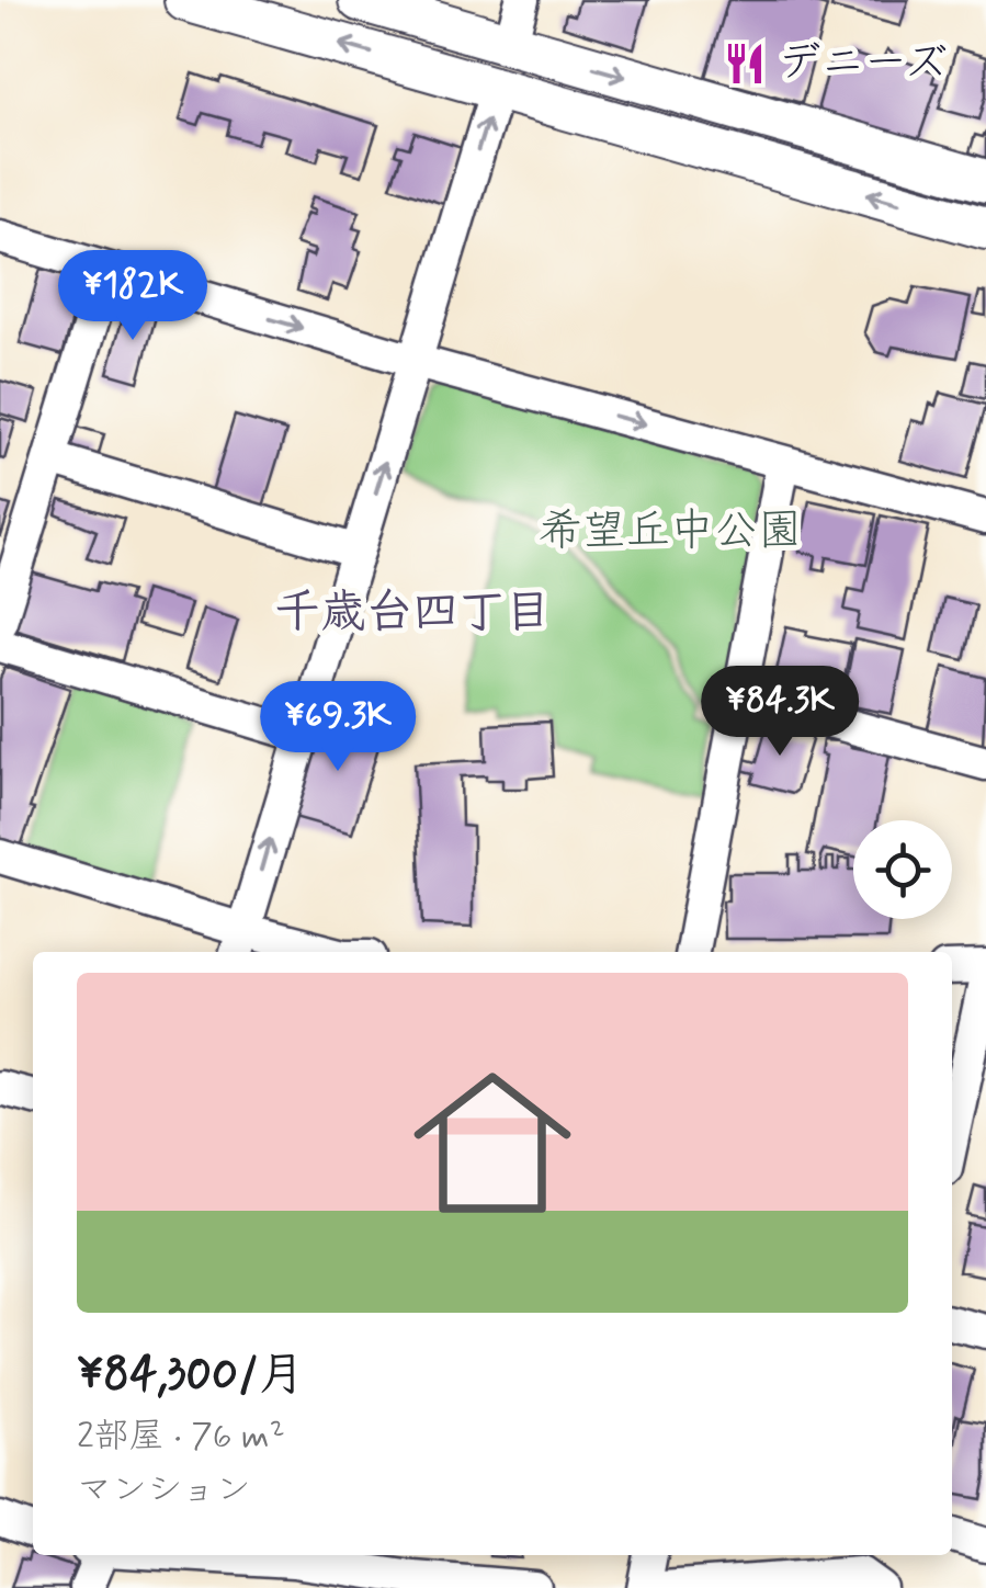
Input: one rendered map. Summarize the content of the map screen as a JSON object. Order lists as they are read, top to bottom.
{
  "districts": ["千歳台四丁目"],
  "parks": ["希望丘中公園"],
  "places": {
    "restaurant": ["デニーズ"]
  },
  "page": {
    "price": ["¥182K", "¥84.3K", "¥69.3K"],
    "list": [
      {
        "name": "¥84,300/月",
        "note": "2部屋 · 76 m² · マンション"
      }
    ]
  }
}
